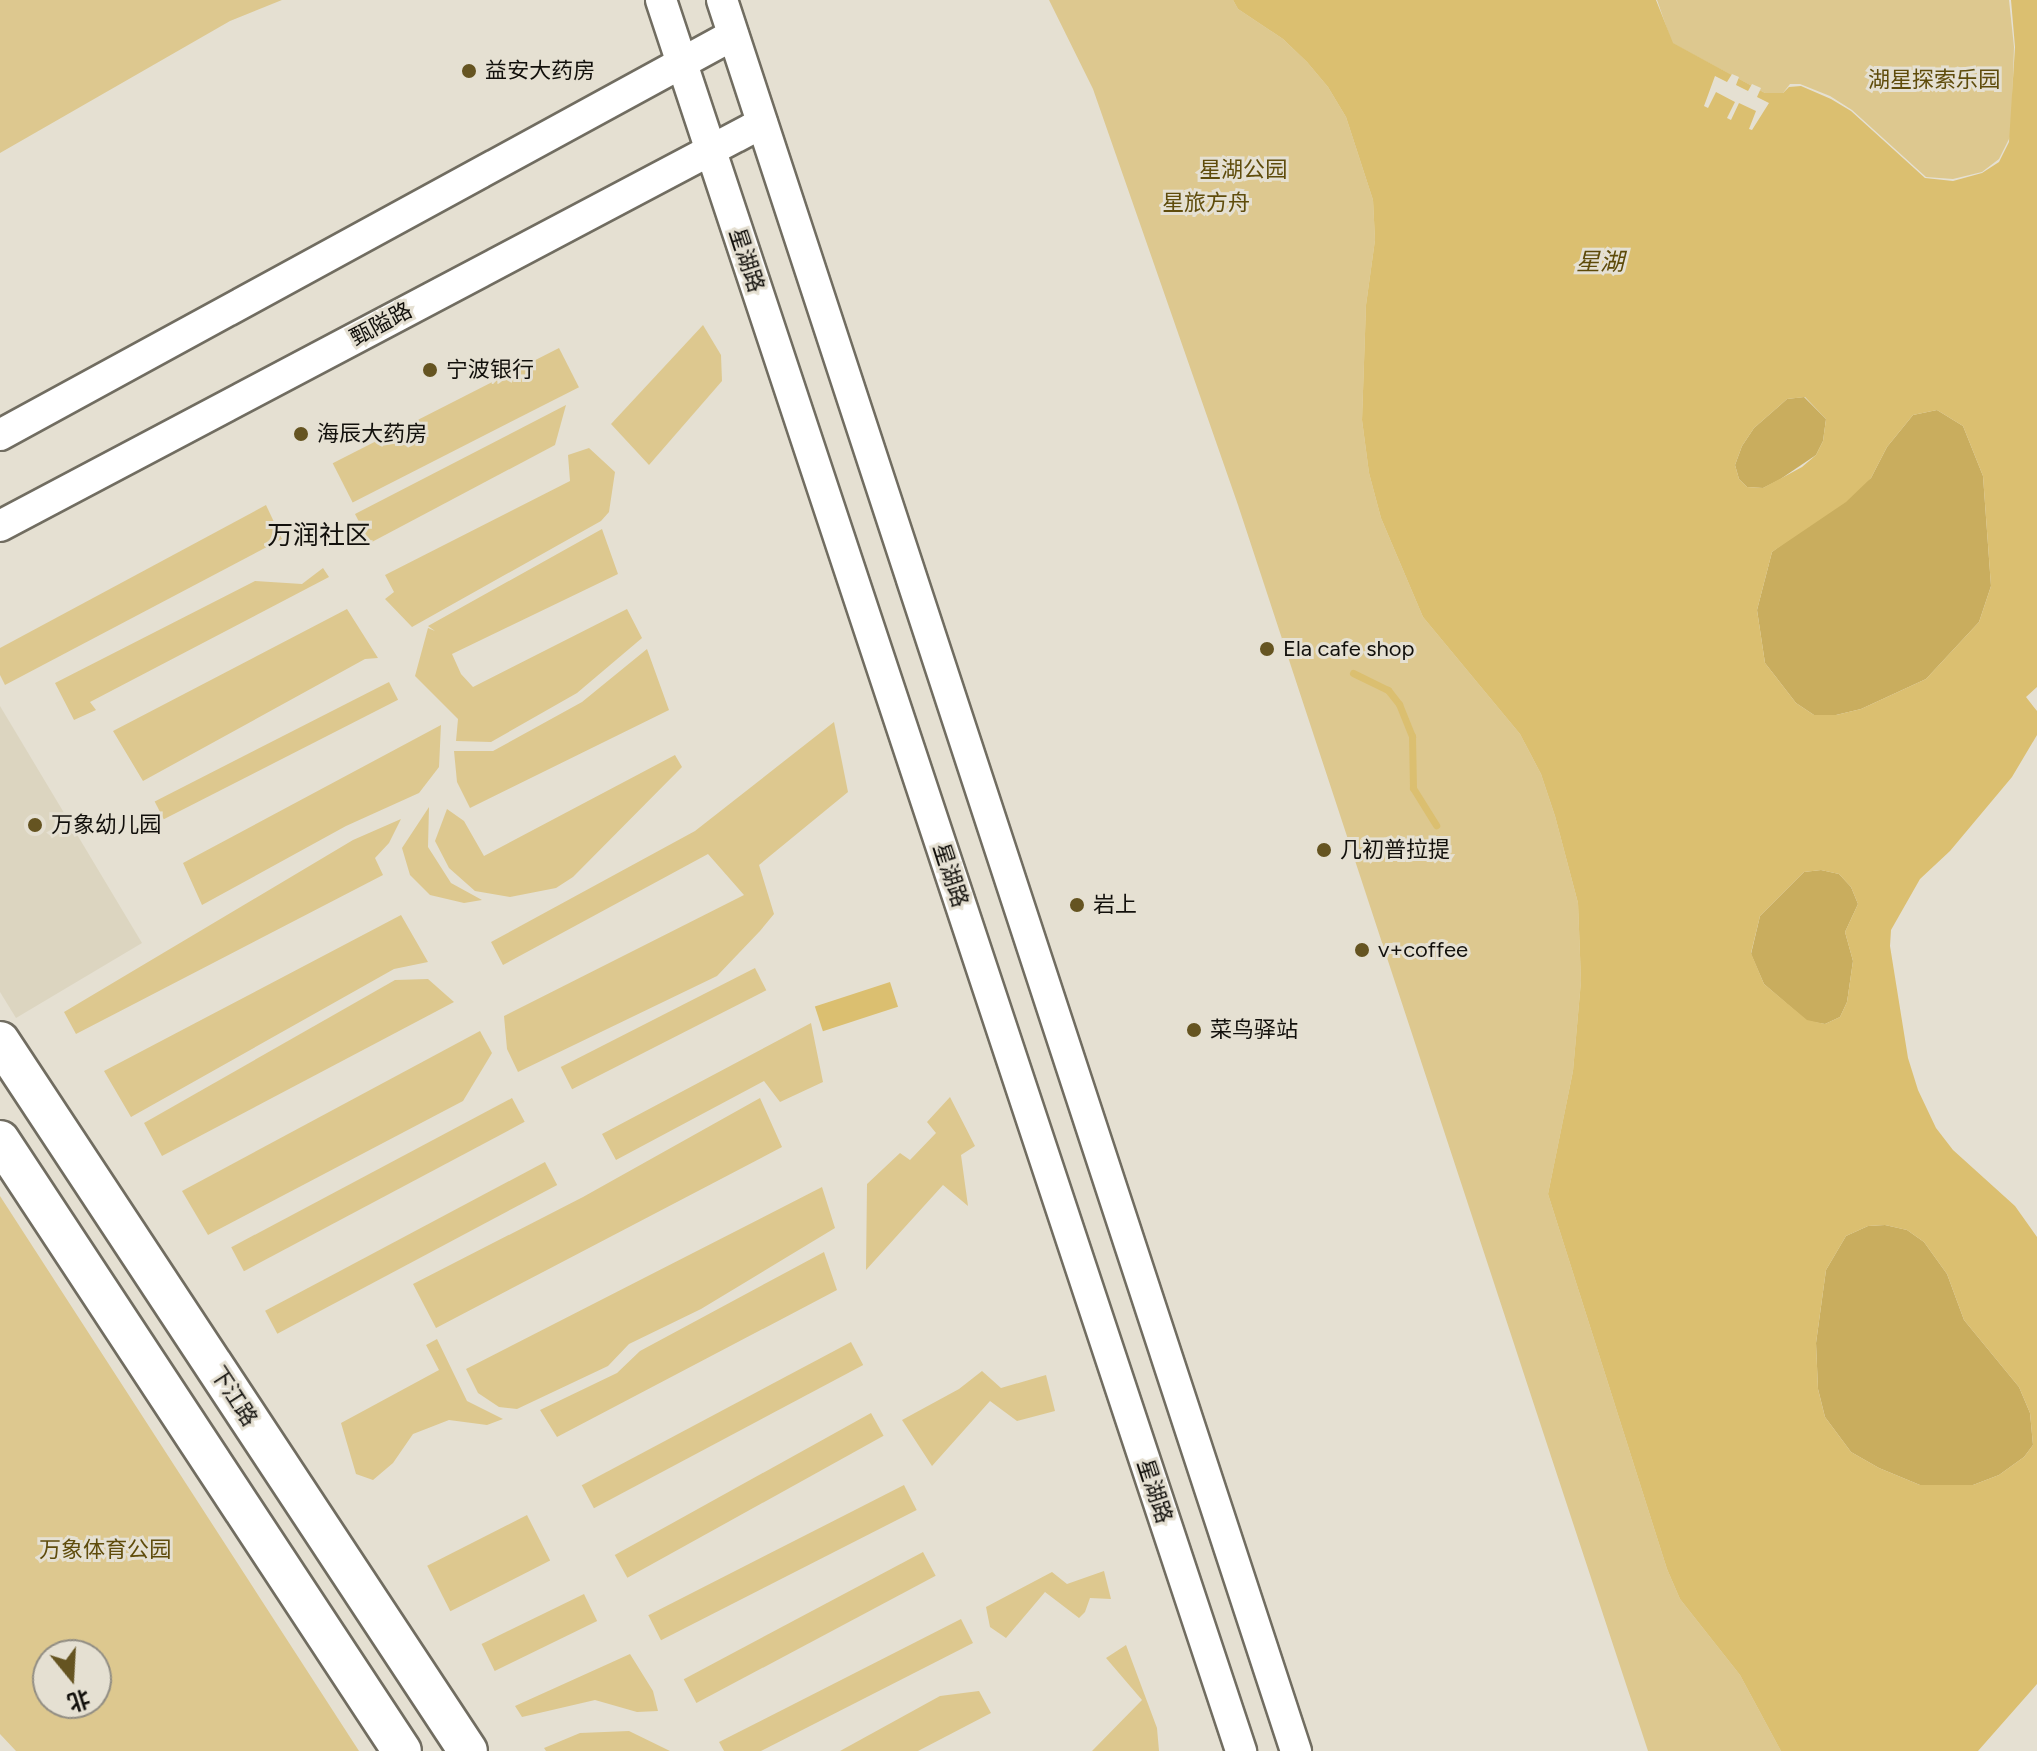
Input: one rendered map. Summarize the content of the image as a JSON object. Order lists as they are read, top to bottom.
{
  "streets": {
    "main road": ["下江路"],
    "street": ["星湖路", "甄隘路"]
  },
  "crossings": [
    ["星湖路", "甄隘路"]
  ],
  "districts": ["万润社区"],
  "water": ["星湖"],
  "parks": [
    "湖星探索乐园",
    "星湖公园",
    "星旅方舟",
    "万象体育公园"
  ],
  "places": [
    "益安大药房",
    "宁波银行",
    "海辰大药房",
    "Ela cafe shop",
    "万象幼儿园",
    "几初普拉提",
    "岩上",
    "v+coffee",
    "菜鸟驿站"
  ],
  "north": "bottom"
}
